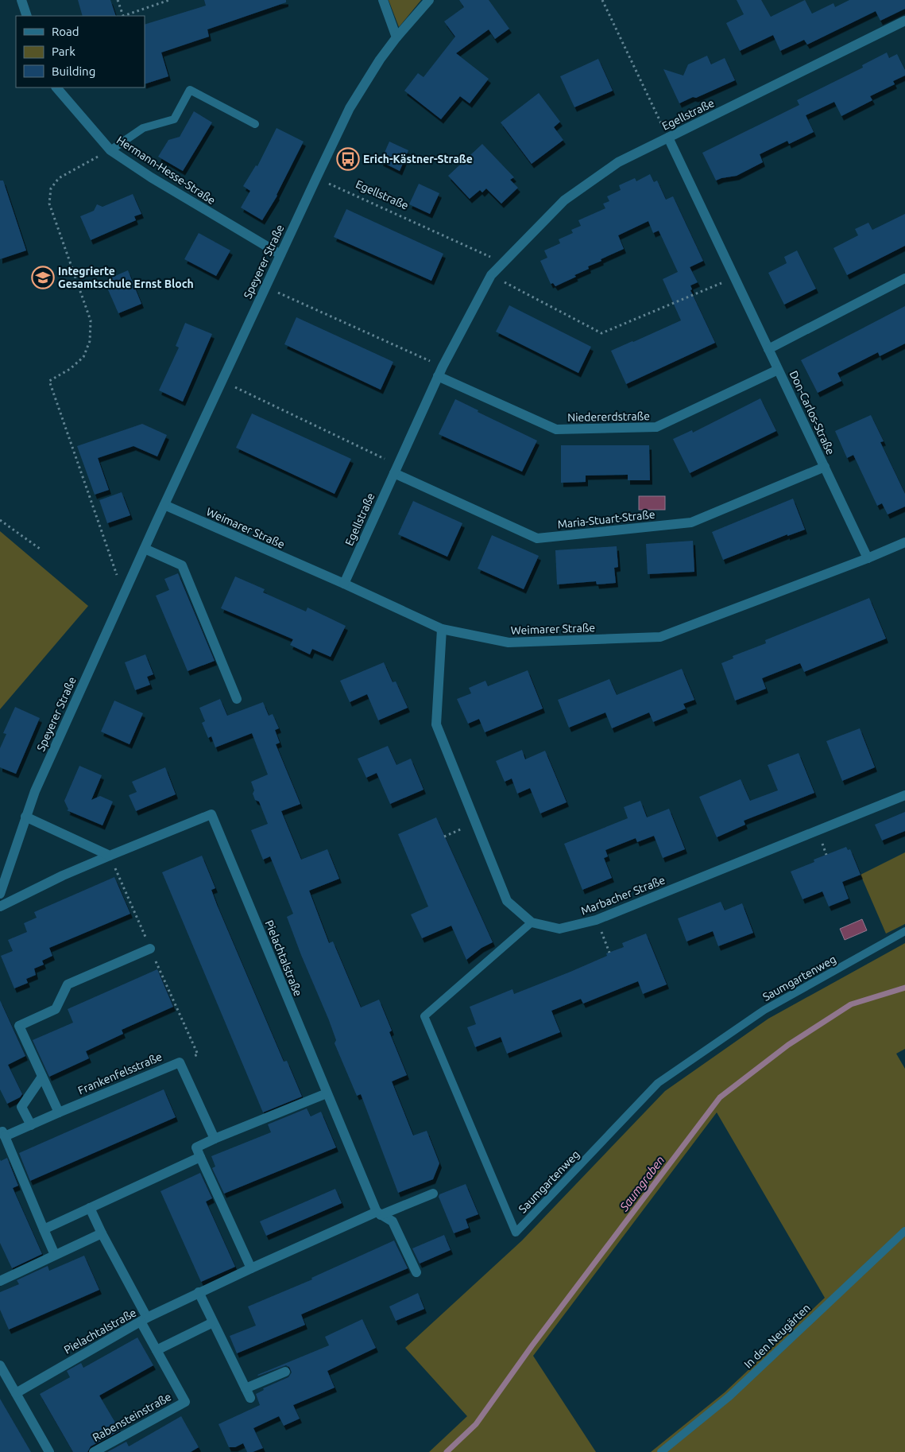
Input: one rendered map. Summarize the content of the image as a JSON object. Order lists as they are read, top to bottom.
{
  "streets": {
    "street": [
      "Egellstraße",
      "Hermann-Hesse-Straße",
      "Speyerer Straße",
      "Don-Carlos-Straße",
      "Niedererdstraße",
      "Maria-Stuart-Straße",
      "Weimarer Straße",
      "Marbacher Straße",
      "Pielachtalstraße",
      "Frankenfelsstraße",
      "Rabensteinstraße"
    ],
    "lane": ["Saumgartenweg", "In den Neugärten"]
  },
  "crossings": [
    ["Egellstraße", "Speyerer Straße"],
    ["Egellstraße", "Don-Carlos-Straße"],
    ["Egellstraße", "Niedererdstraße"],
    ["Egellstraße", "Maria-Stuart-Straße"],
    ["Egellstraße", "Weimarer Straße"],
    ["Hermann-Hesse-Straße", "Speyerer Straße"],
    ["Speyerer Straße", "Weimarer Straße"],
    ["Don-Carlos-Straße", "Niedererdstraße"],
    ["Don-Carlos-Straße", "Maria-Stuart-Straße"],
    ["Don-Carlos-Straße", "Weimarer Straße"],
    ["Weimarer Straße", "Marbacher Straße"],
    ["Marbacher Straße", "Saumgartenweg"],
    ["Pielachtalstraße", "Rabensteinstraße"]
  ],
  "water": ["Saumgraben"],
  "places": {
    "bus stop": ["Erich-Kästner-Straße"],
    "school or university": ["Integrierte Gesamtschule Ernst Bloch"]
  },
  "legend": ["Road", "Park", "Building"]
}
